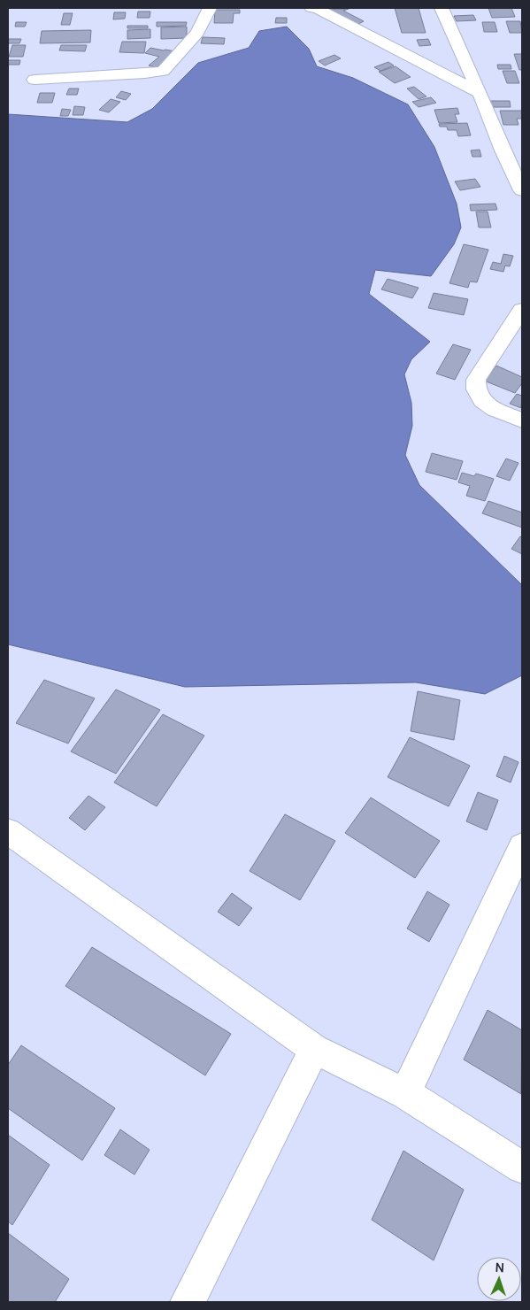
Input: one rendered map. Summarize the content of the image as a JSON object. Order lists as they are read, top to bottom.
{
  "north": "top"
}
